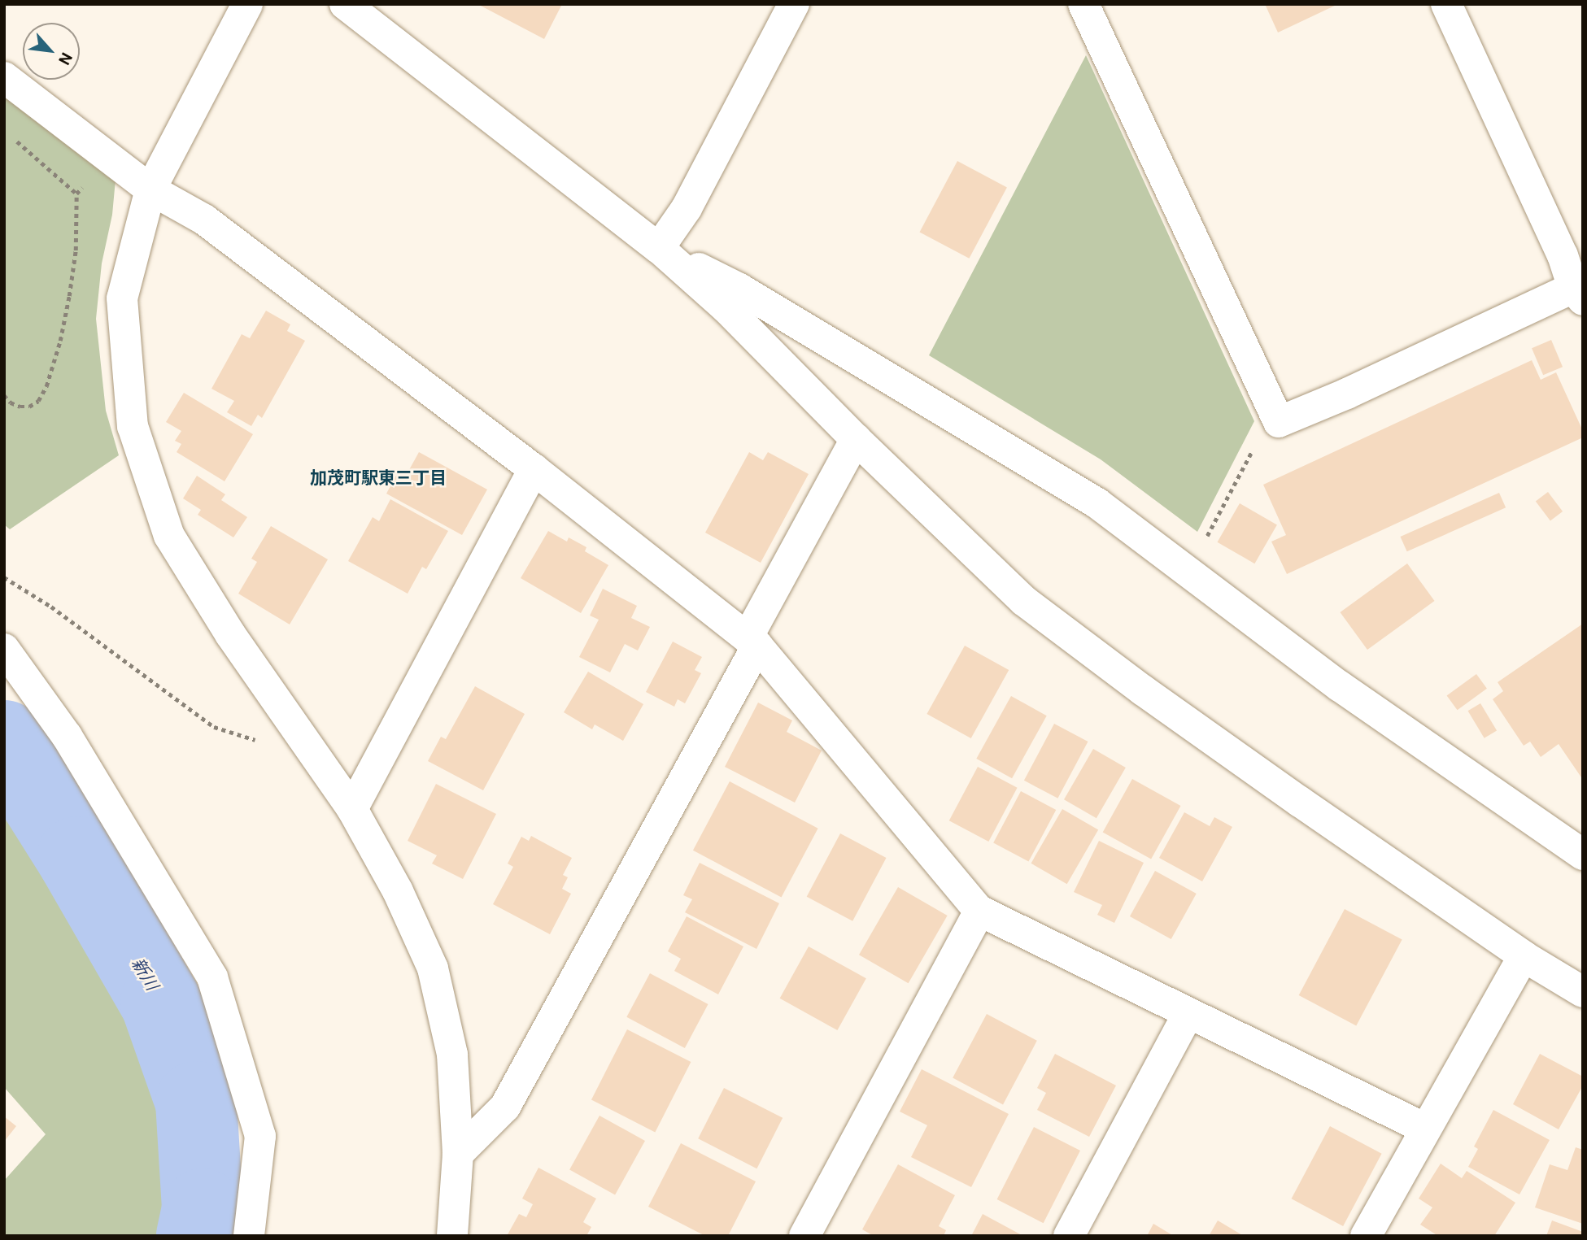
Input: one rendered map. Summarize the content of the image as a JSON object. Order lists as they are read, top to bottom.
{
  "districts": ["加茂町駅東三丁目"],
  "water": ["新川"],
  "north": "bottom right"
}
